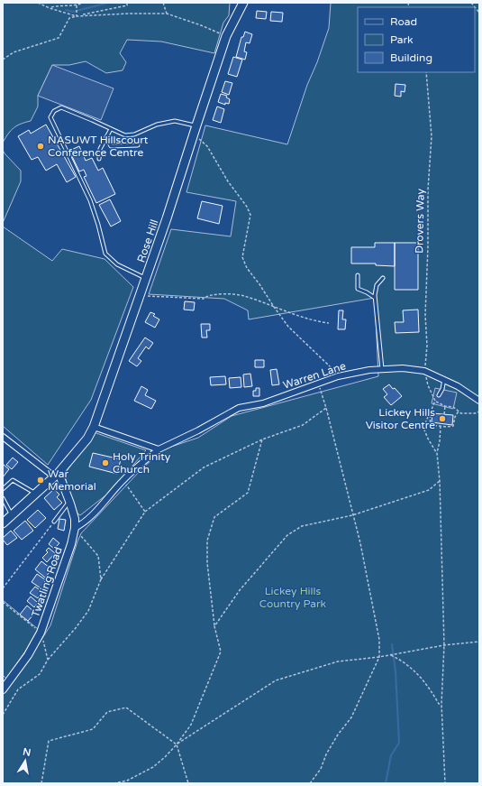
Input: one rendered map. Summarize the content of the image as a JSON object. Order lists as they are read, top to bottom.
{
  "streets": {
    "main road": ["Rose Hill"],
    "street": ["Warren Lane", "Twatling Road"],
    "path": ["Drovers Way"]
  },
  "crossings": [
    ["Drovers Way", "Warren Lane"],
    ["Rose Hill", "Twatling Road"],
    ["Warren Lane", "Twatling Road"]
  ],
  "parks": ["Lickey Hills Country Park"],
  "places": [
    "NASUWT Hillscourt Conference Centre",
    "Lickey Hills Visitor Centre",
    "Holy Trinity Church",
    "War Memorial"
  ],
  "legend": ["Road", "Park", "Building"],
  "north": "top"
}
